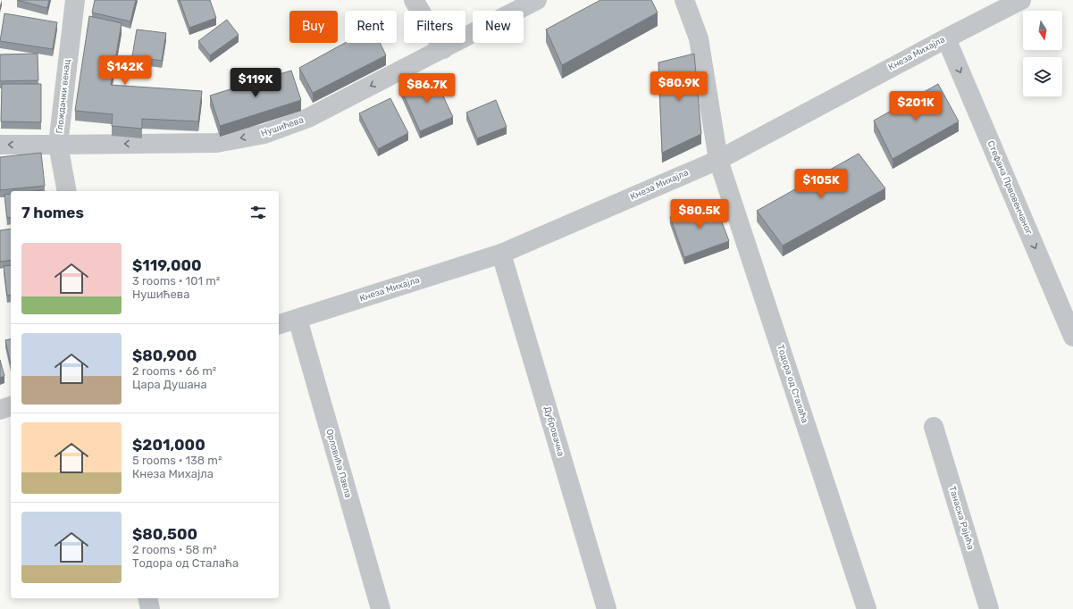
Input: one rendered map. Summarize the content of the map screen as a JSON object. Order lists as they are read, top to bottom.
{
  "streets": {
    "street": [
      "Кнеза Михајла",
      "Глождачки венац",
      "Нушићева",
      "Стефана Првовенчаног",
      "Тодора од Сталаћа",
      "Дубровачка",
      "Орловића Павла",
      "Танаска Рајића"
    ]
  },
  "crossings": [
    ["Кнеза Михајла", "Стефана Првовенчаног"],
    ["Кнеза Михајла", "Тодора од Сталаћа"],
    ["Кнеза Михајла", "Дубровачка"],
    ["Кнеза Михајла", "Орловића Павла"],
    ["Глождачки венац", "Нушићева"]
  ],
  "one_way": ["Нушићева", "Стефана Првовенчаног"],
  "north": "bottom",
  "page": {
    "chip": [
      "Buy",
      "Rent",
      "Filters",
      "New"
    ],
    "price": [
      "$142K",
      "$119K",
      "$80.9K",
      "$86.7K",
      "$201K",
      "$105K",
      "$80.5K"
    ],
    "heading": "7 homes",
    "list": [
      {
        "name": "$119,000",
        "note": "3 rooms · 101 m² · Нушићева"
      },
      {
        "name": "$80,900",
        "note": "2 rooms · 66 m² · Цара Душана"
      },
      {
        "name": "$201,000",
        "note": "5 rooms · 138 m² · Кнеза Михајла"
      },
      {
        "name": "$80,500",
        "note": "2 rooms · 58 m² · Тодора од Сталаћа"
      }
    ]
  }
}
